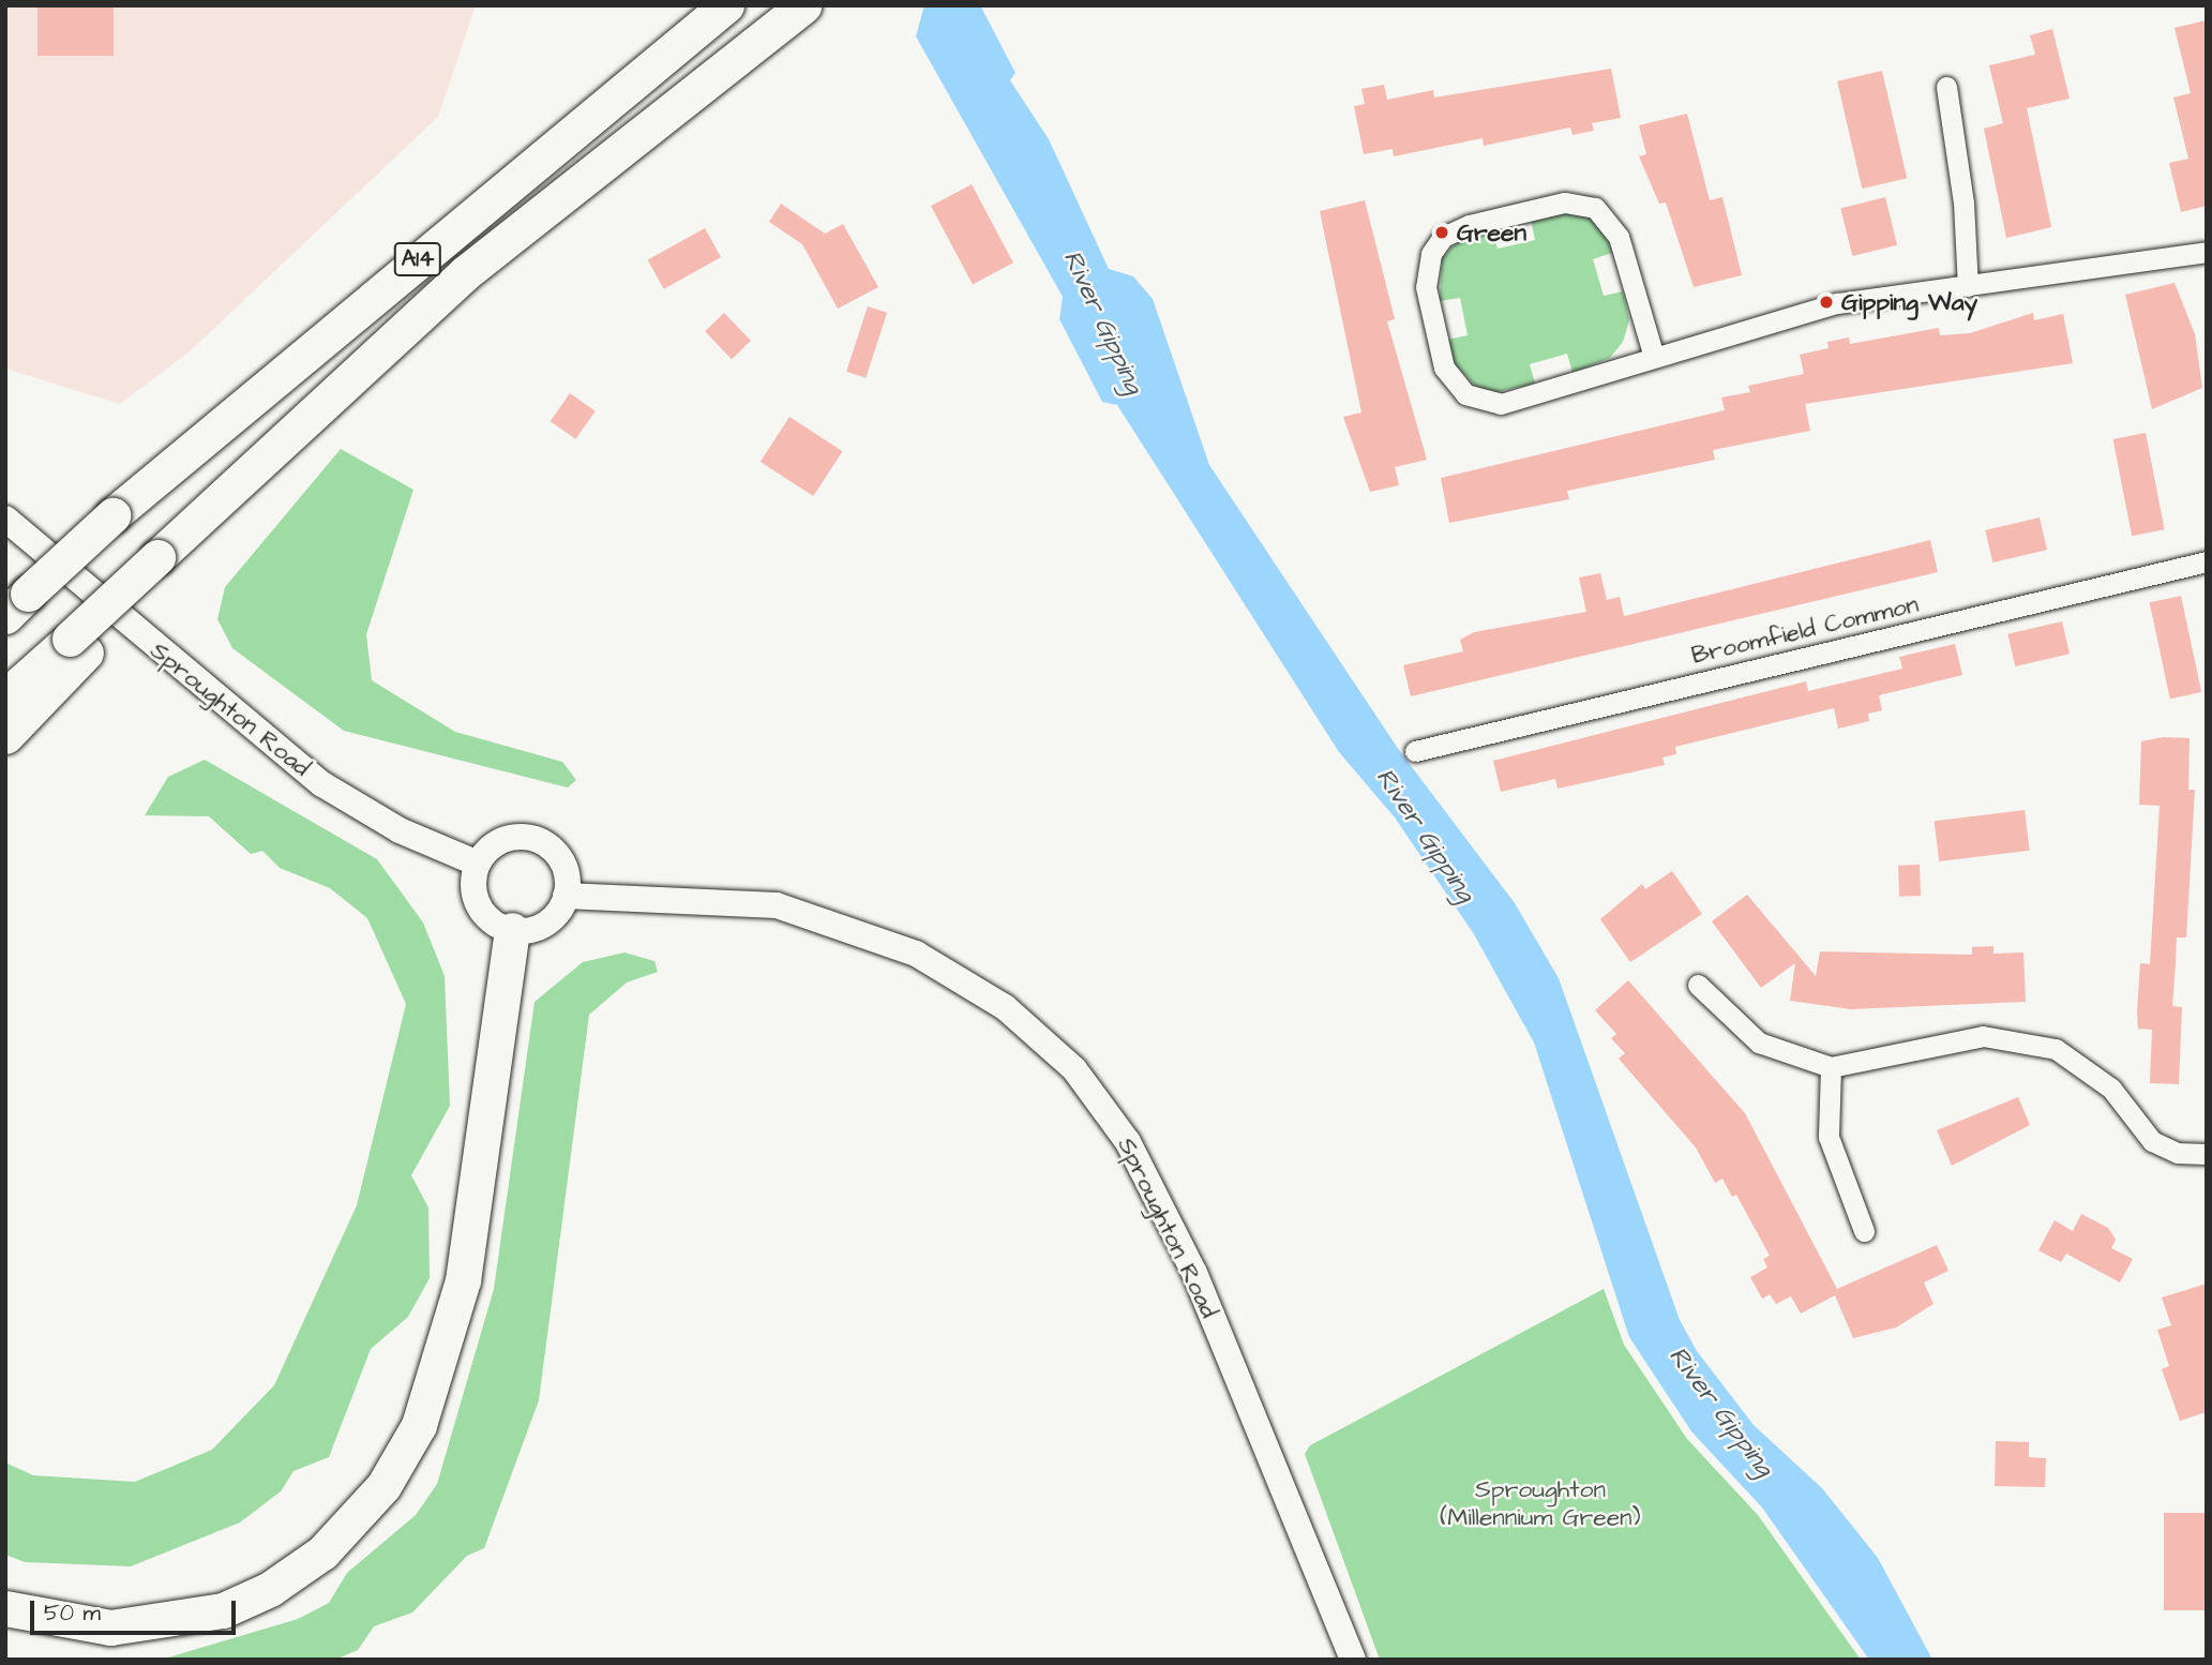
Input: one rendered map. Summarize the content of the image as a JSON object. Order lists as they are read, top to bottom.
{
  "streets": {
    "highway": ["A14"],
    "street": ["Broomfield Common", "Sproughton Road"]
  },
  "water": ["River Gipping"],
  "parks": ["Sproughton (Millennium Green)"],
  "places": ["Green", "Gipping Way"],
  "scale_bar": "50 m"
}
